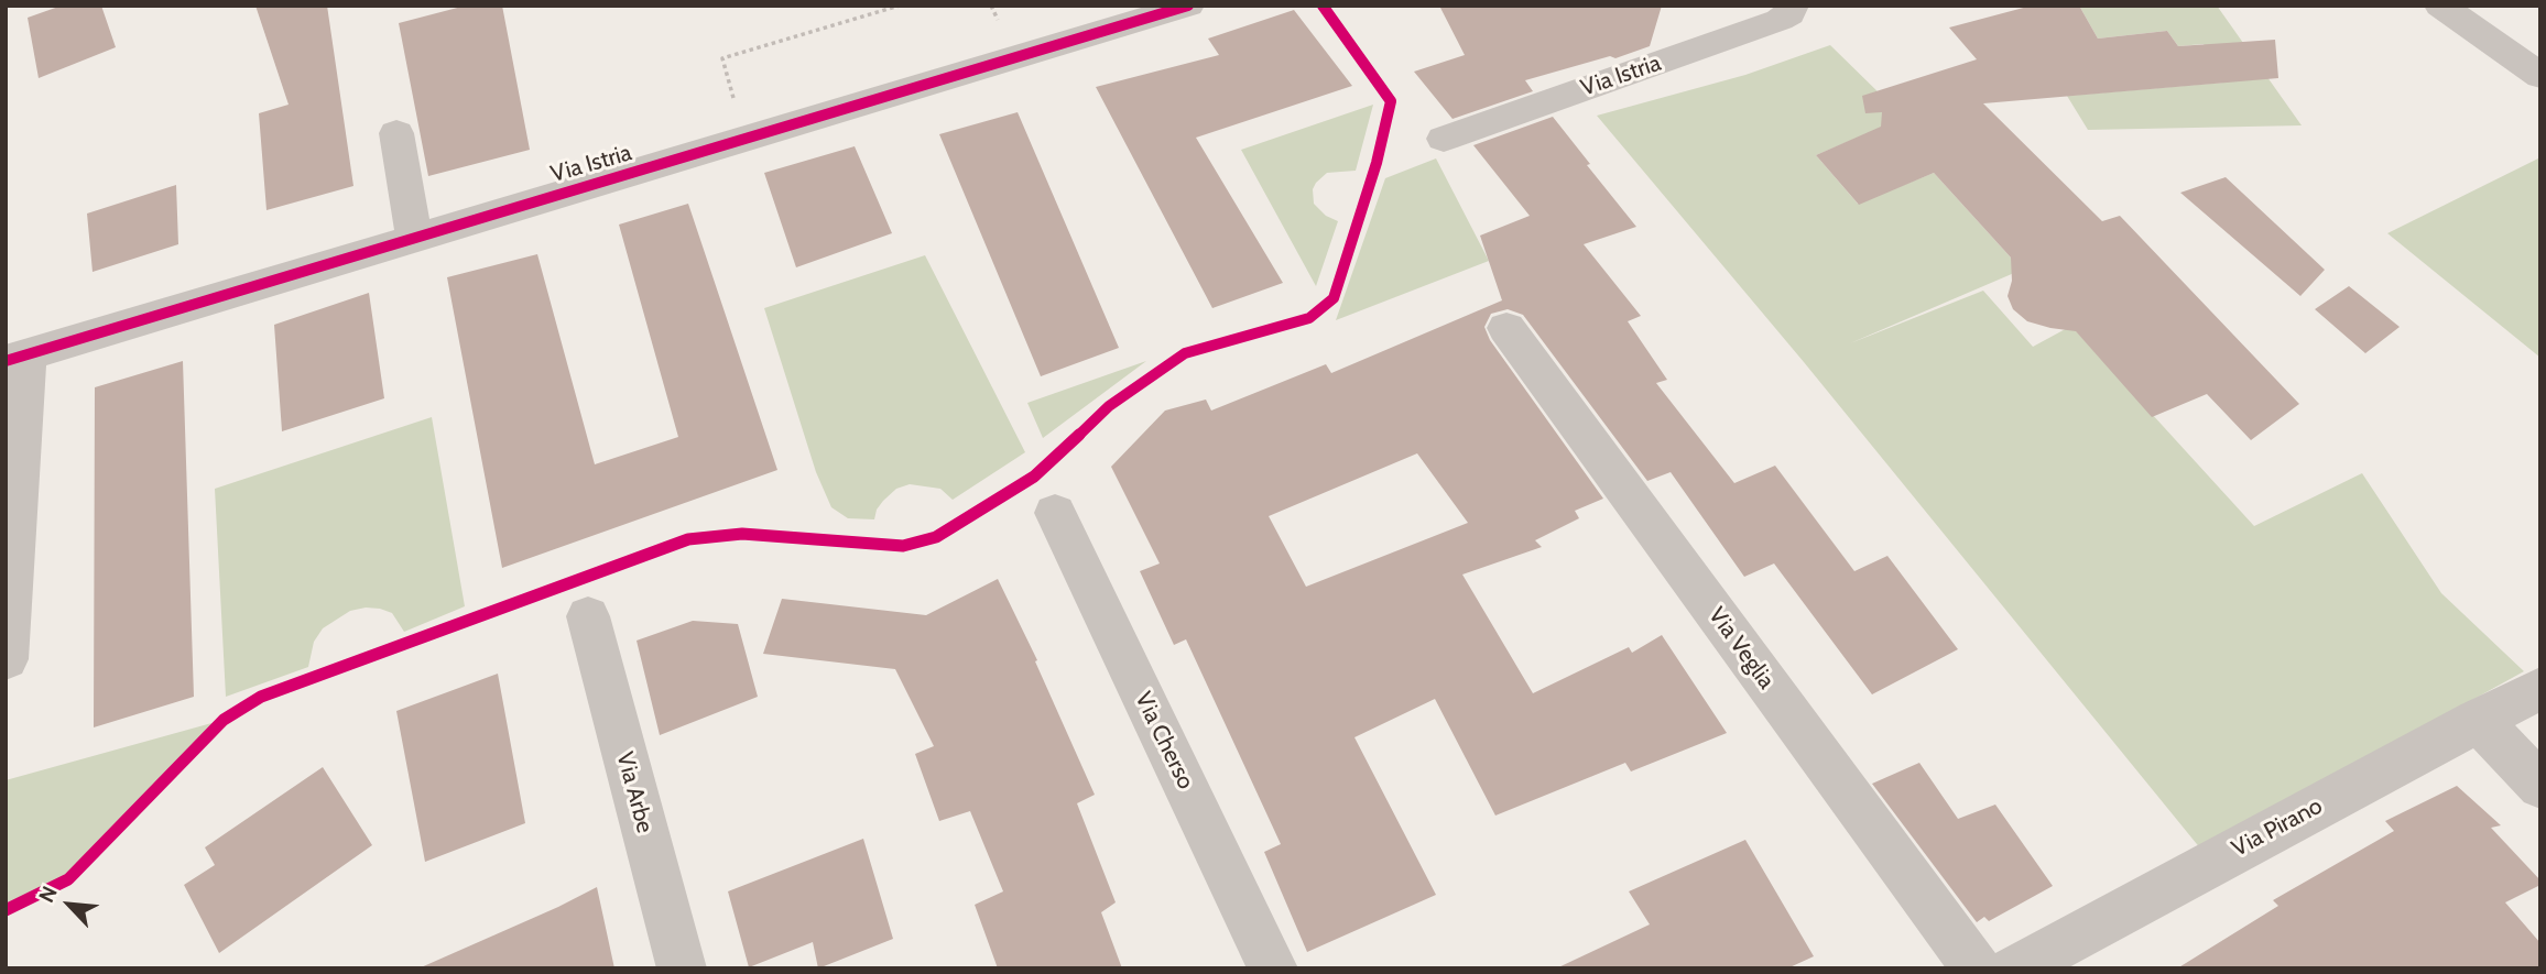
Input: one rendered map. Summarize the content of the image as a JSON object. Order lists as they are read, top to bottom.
{
  "streets": {
    "street": [
      "Via Istria",
      "Via Veglia",
      "Via Cherso",
      "Via Arbe",
      "Via Pirano"
    ]
  },
  "north": "top left"
}
